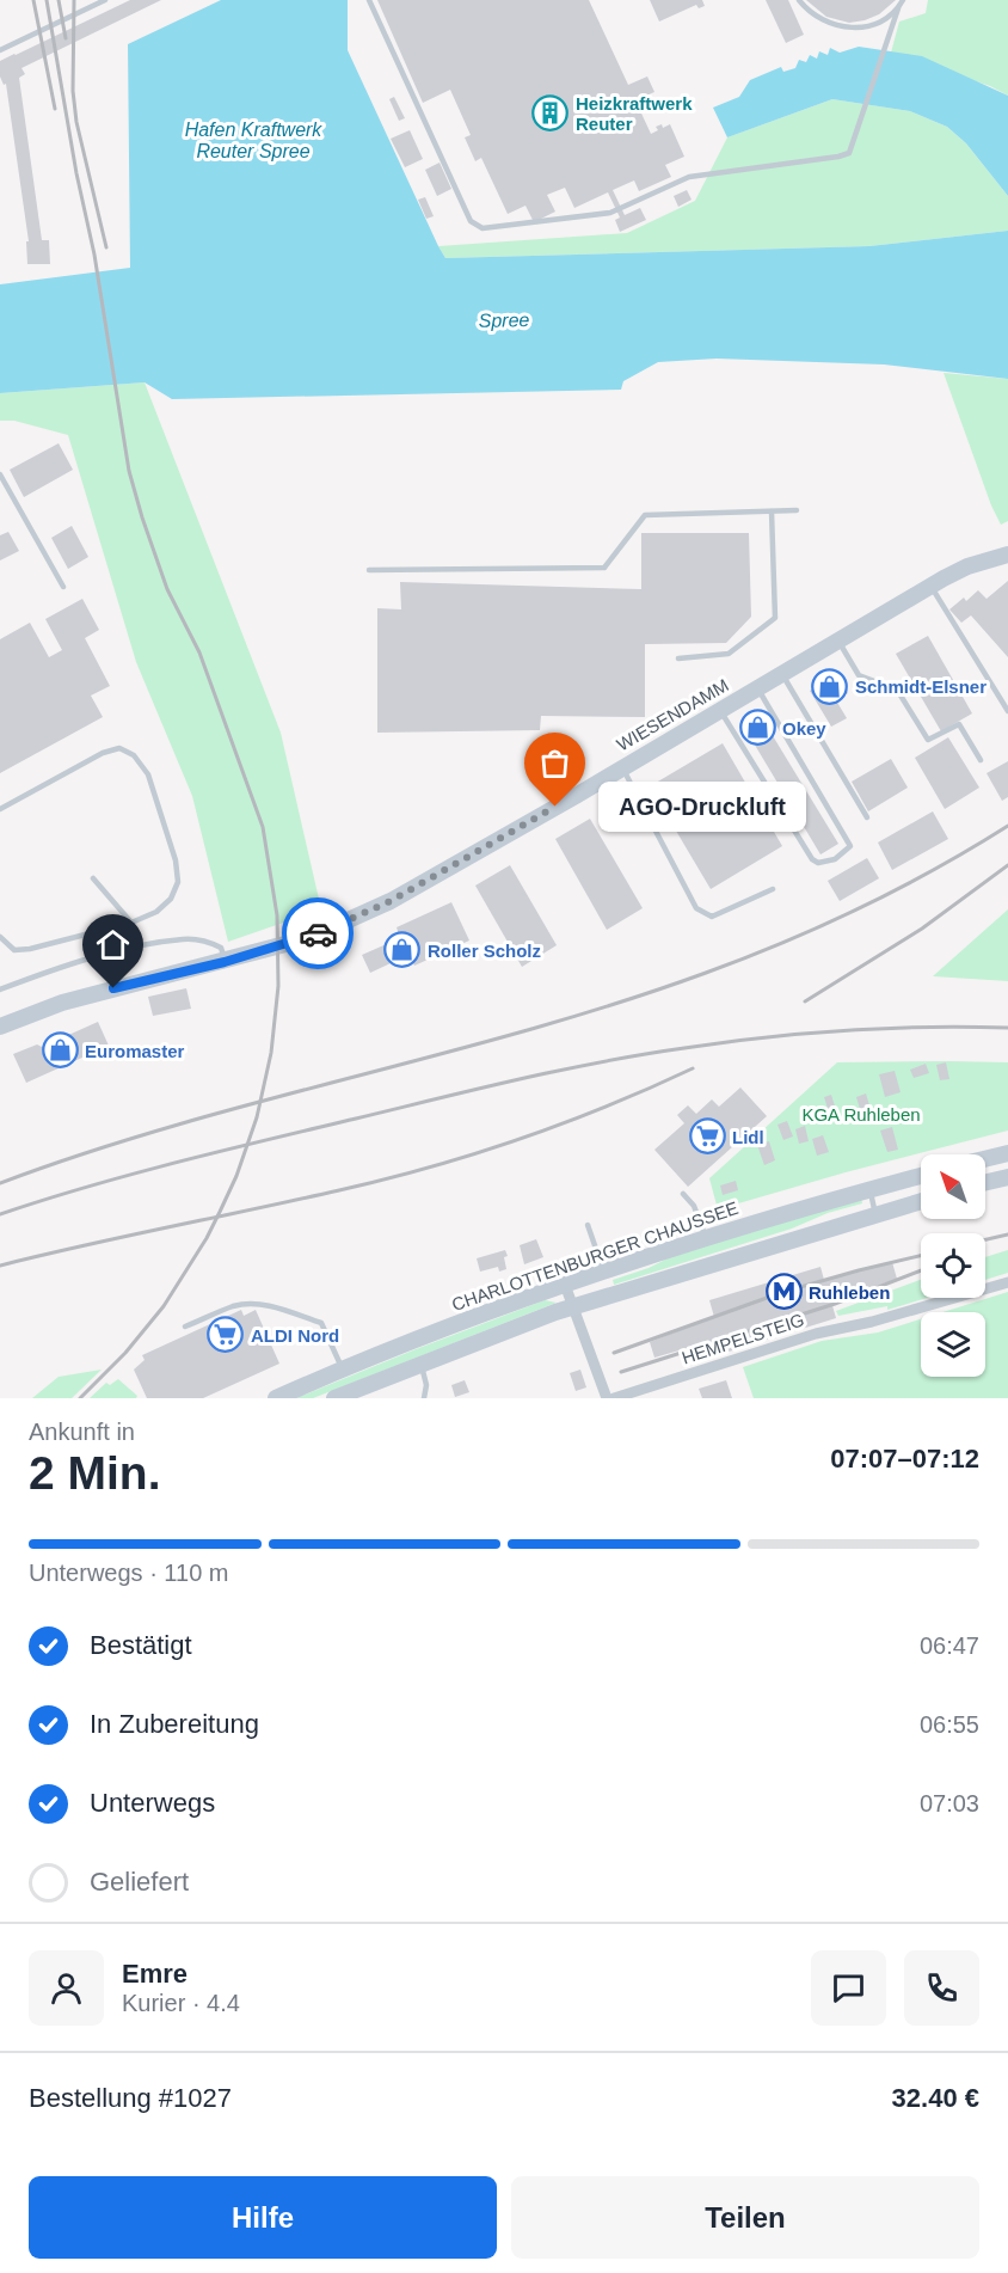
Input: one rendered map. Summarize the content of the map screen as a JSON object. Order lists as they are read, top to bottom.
{
  "streets": {
    "main road": ["WIESENDAMM", "CHARLOTTENBURGER CHAUSSEE"],
    "street": ["HEMPELSTEIG"]
  },
  "water": ["Hafen Kraftwerk Reuter Spree", "Spree"],
  "parks": ["KGA Ruhleben"],
  "places": {
    "building": ["Heizkraftwerk Reuter"],
    "shop": [
      "Schmidt-Elsner",
      "Okey",
      "Roller Scholz",
      "Euromaster"
    ],
    "other": ["AGO-Druckluft"],
    "supermarket": ["Lidl", "ALDI Nord"],
    "metro station": ["Ruhleben"]
  },
  "north": "top left",
  "page": {
    "bubble": "AGO-Druckluft",
    "heading": ["2 Min.", "Ankunft in", "07:07–07:12"],
    "panel": [
      "Emre",
      "Kurier · 4.4",
      "Bestellung #1027",
      "32.40 €"
    ],
    "bar": "Unterwegs · 110 m",
    "list": [
      ["Bestätigt", "06:47"],
      ["In Zubereitung", "06:55"],
      ["Unterwegs", "07:03"],
      "Geliefert"
    ],
    "buttons": ["Hilfe", "Teilen"]
  }
}
